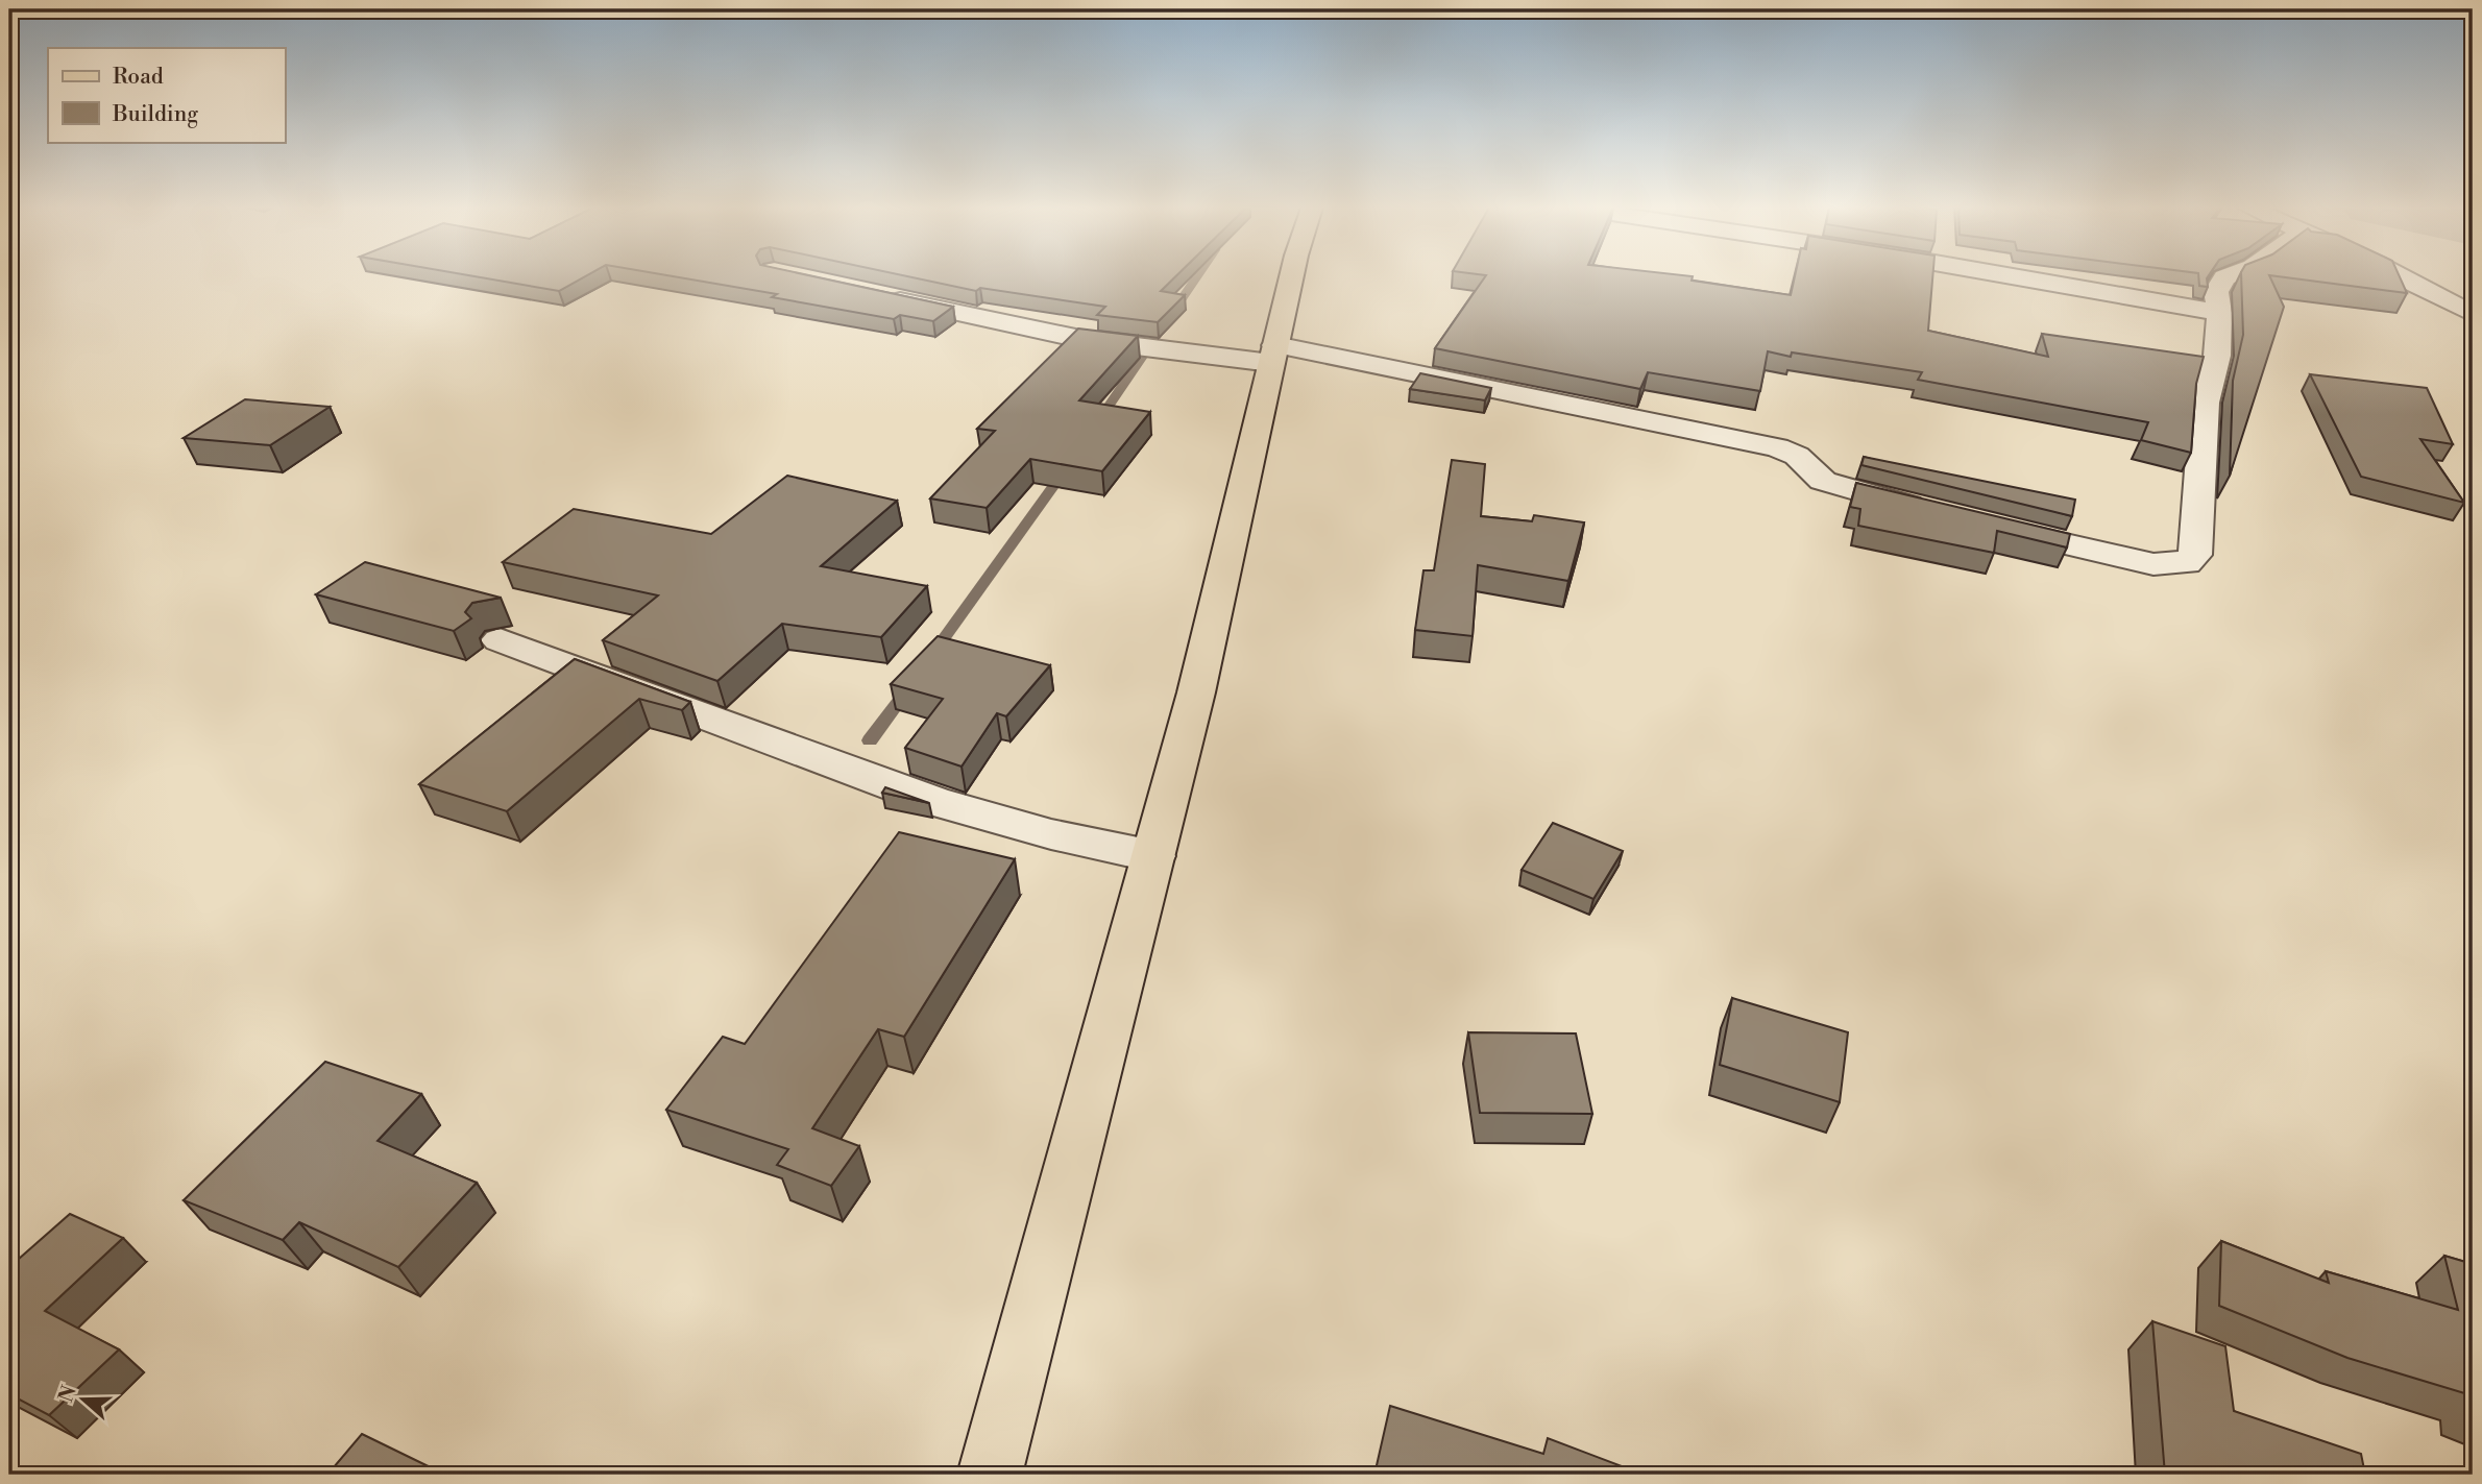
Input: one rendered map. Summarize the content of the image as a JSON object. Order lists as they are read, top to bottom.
{
  "legend": ["Road", "Building"],
  "north": "left"
}
